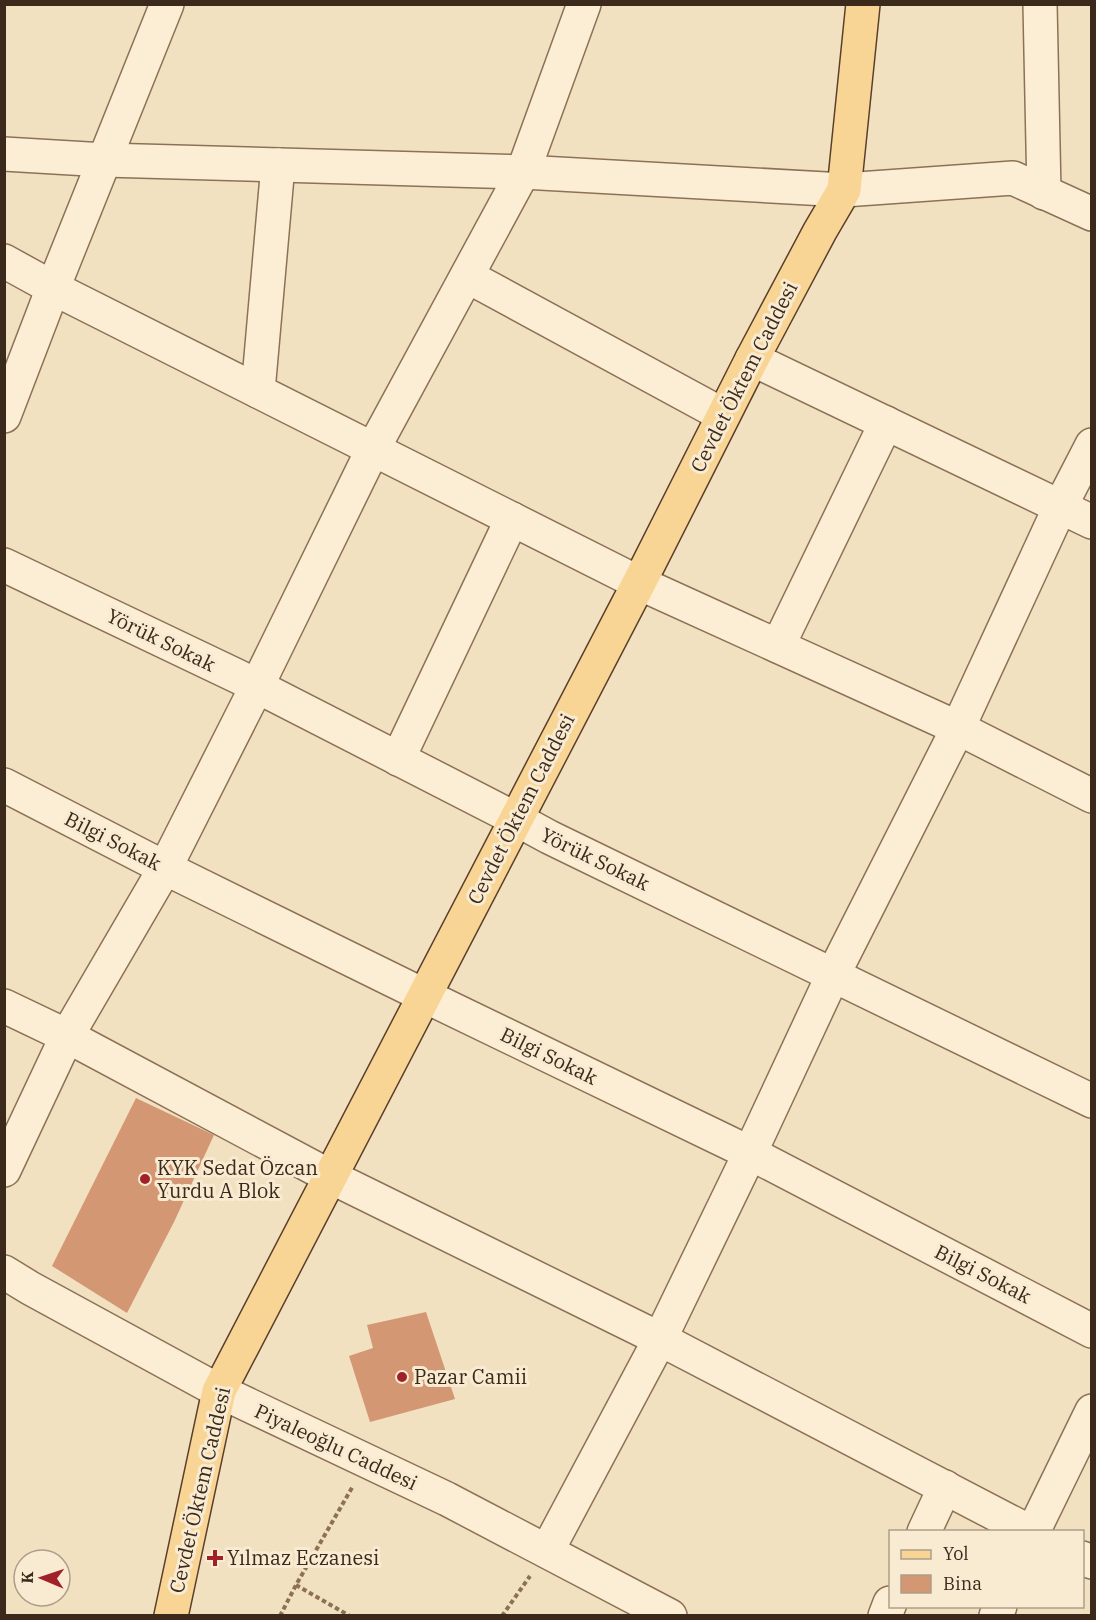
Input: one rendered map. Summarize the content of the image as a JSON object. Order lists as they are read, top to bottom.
{
  "streets": {
    "main road": ["Cevdet Öktem Caddesi"],
    "street": ["Yörük Sokak", "Bilgi Sokak", "Piyaleoğlu Caddesi"]
  },
  "crossings": [
    ["Cevdet Öktem Caddesi", "Yörük Sokak"],
    ["Cevdet Öktem Caddesi", "Bilgi Sokak"],
    ["Cevdet Öktem Caddesi", "Piyaleoğlu Caddesi"]
  ],
  "places": {
    "other": ["KYK Sedat Özcan Yurdu A Blok", "Pazar Camii"],
    "health": ["Yılmaz Eczanesi"]
  },
  "legend": ["Yol", "Bina"],
  "north": "left"
}
